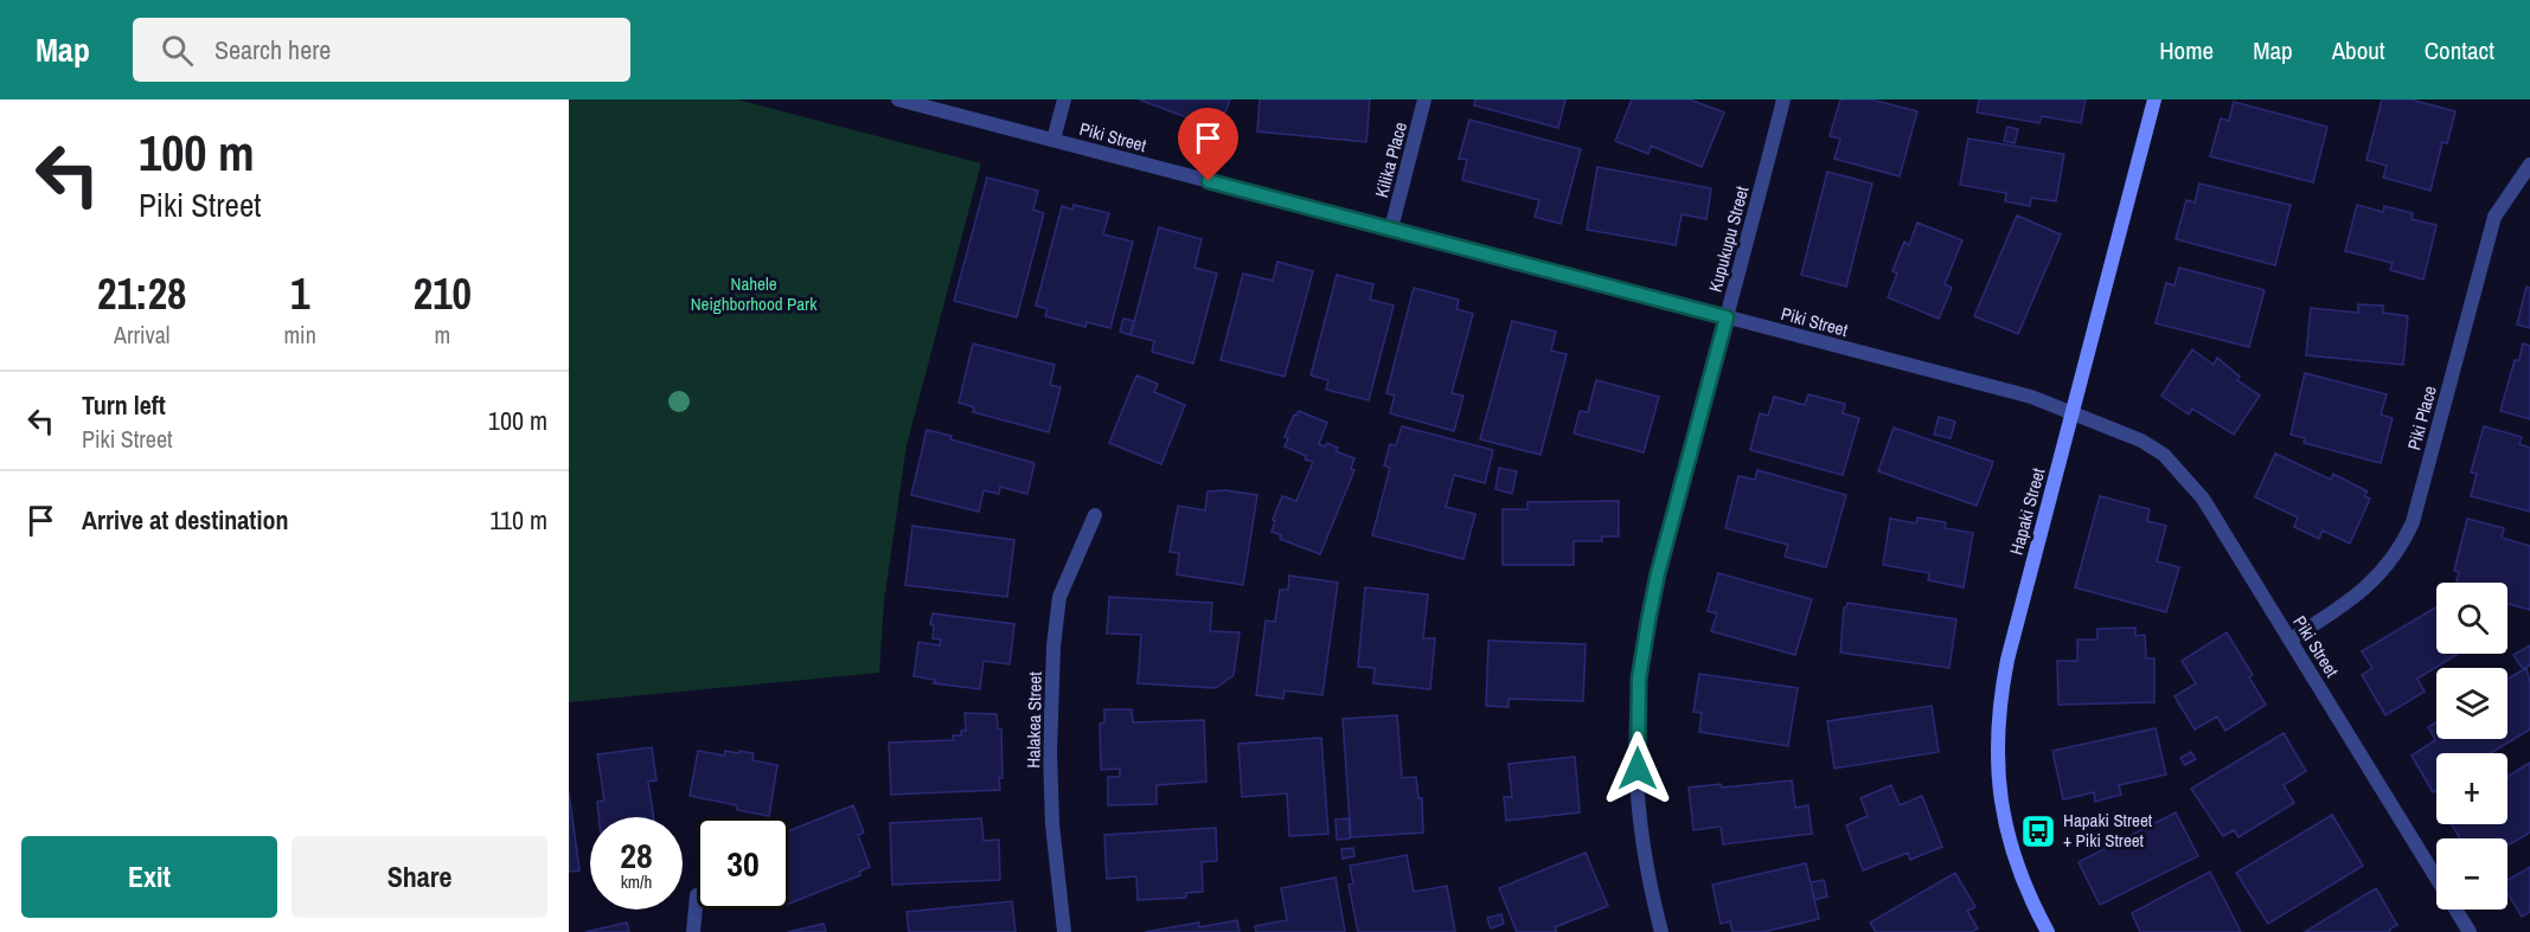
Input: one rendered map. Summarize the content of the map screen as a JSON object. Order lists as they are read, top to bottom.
{
  "streets": {
    "street": [
      "Piki Street",
      "Kilika Place",
      "Kupukupu Street",
      "Piki Place",
      "Hapaki Street",
      "Halakea Street"
    ]
  },
  "crossings": [
    ["Piki Street", "Kilika Place"],
    ["Piki Street", "Kupukupu Street"],
    ["Piki Street", "Piki Place"],
    ["Piki Street", "Hapaki Street"]
  ],
  "parks": ["Nahele Neighborhood Park"],
  "places": {
    "bus stop": ["Hapaki Street + Piki Street"]
  },
  "page": {
    "header": "Map",
    "search": "Search here",
    "nav": [
      "Home",
      "Map",
      "About",
      "Contact"
    ],
    "turn": ["100 m", "Piki Street"],
    "eta": [
      "21:28",
      "Arrival",
      "1",
      "min",
      "210",
      "m"
    ],
    "list": [
      {
        "name": "Turn left",
        "note": "Piki Street",
        "value": "100 m"
      },
      {
        "name": "Arrive at destination",
        "value": "110 m"
      }
    ],
    "map_buttons": ["+", "−"],
    "speed": "28 km/h",
    "limit": "30",
    "buttons": ["Exit", "Share"]
  }
}
